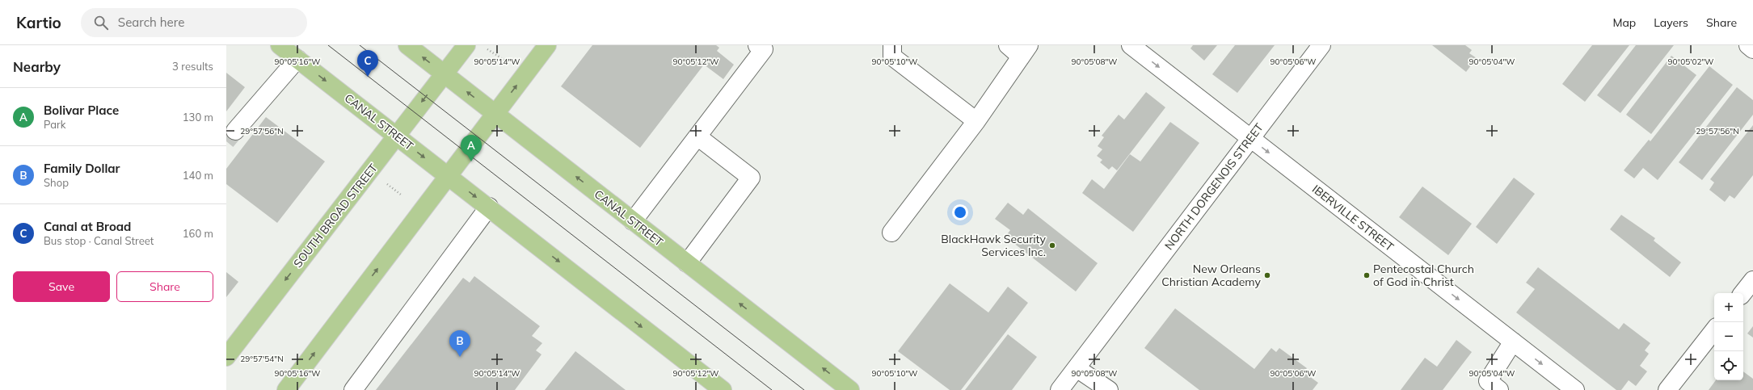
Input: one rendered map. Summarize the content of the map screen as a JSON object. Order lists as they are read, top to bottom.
{
  "streets": {
    "main road": ["CANAL STREET", "SOUTH BROAD STREET"],
    "street": ["NORTH DORGENOIS STREET", "IBERVILLE STREET"]
  },
  "crossings": [
    ["CANAL STREET", "SOUTH BROAD STREET"],
    ["NORTH DORGENOIS STREET", "IBERVILLE STREET"]
  ],
  "one_way": ["IBERVILLE STREET"],
  "places": ["BlackHawk Security Services Inc.", "New Orleans Christian Academy", "Pentecostal Church of God in Christ"],
  "page": {
    "header": "Kartio",
    "search": "Search here",
    "nav": ["Map", "Layers", "Share"],
    "heading": ["Nearby", "3 results"],
    "pins": ["C", "A", "B"],
    "list": [
      {
        "mark": "A",
        "name": "Bolivar Place",
        "note": "Park",
        "value": "130 m"
      },
      {
        "mark": "B",
        "name": "Family Dollar",
        "note": "Shop",
        "value": "140 m"
      },
      {
        "mark": "C",
        "name": "Canal at Broad",
        "note": "Bus stop · Canal Street",
        "value": "160 m"
      }
    ],
    "buttons": ["Save", "Share"],
    "map_buttons": ["+", "−"]
  },
  "coordinates": [
    "90°05'16\"W",
    "90°05'14\"W",
    "90°05'12\"W",
    "90°05'10\"W",
    "90°05'08\"W",
    "90°05'06\"W",
    "90°05'04\"W",
    "90°05'02\"W",
    "29°57'56\"N",
    "29°57'54\"N"
  ]
}
